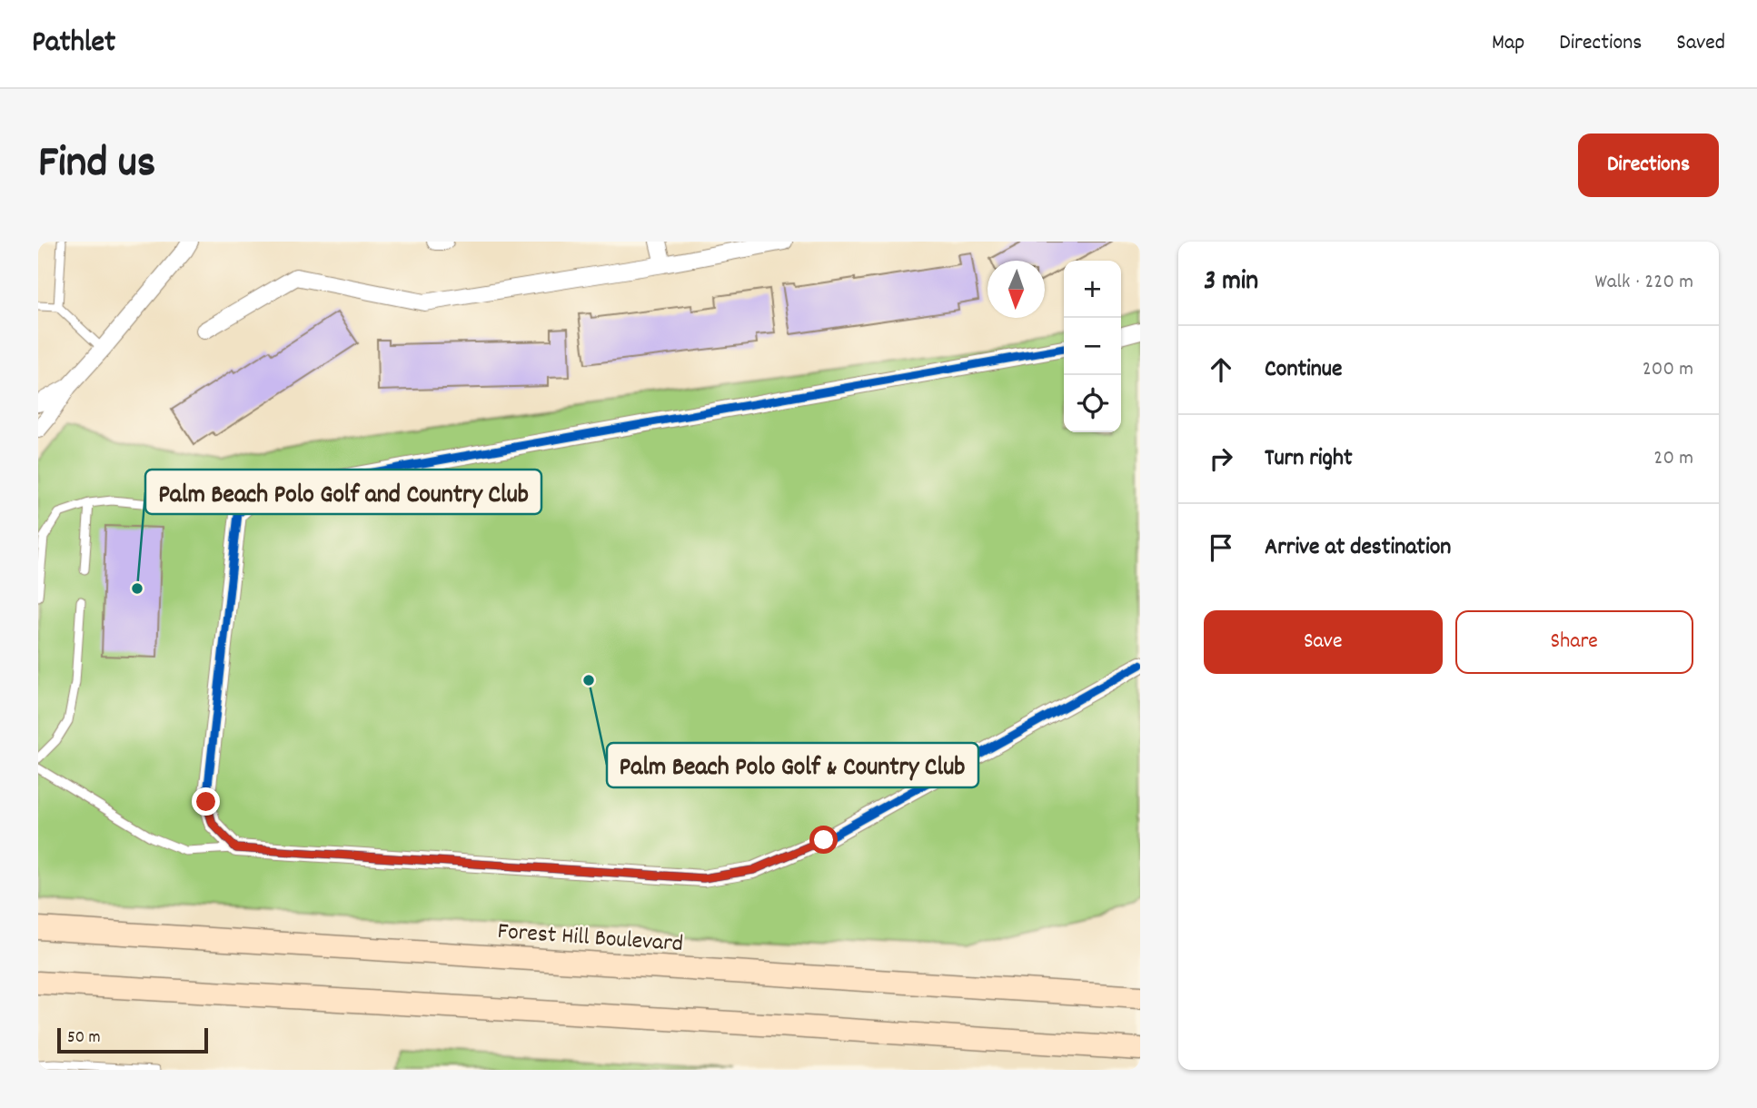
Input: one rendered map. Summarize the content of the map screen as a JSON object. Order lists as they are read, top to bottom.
{
  "streets": {
    "main road": ["Forest Hill Boulevard"]
  },
  "places": ["Palm Beach Polo Golf and Country Club", "Palm Beach Polo Golf & Country Club"],
  "scale_bar": "50 m",
  "north": "bottom",
  "page": {
    "header": "Pathlet",
    "nav": ["Map", "Directions", "Saved"],
    "title": "Find us",
    "buttons": [
      "Directions",
      ["Save", "Share"]
    ],
    "heading": ["3 min", "Walk · 220 m"],
    "map_buttons": ["+", "−"],
    "list": [
      ["Continue", "200 m"],
      ["Turn right", "20 m"],
      "Arrive at destination"
    ],
    "scale": "50 m"
  }
}
